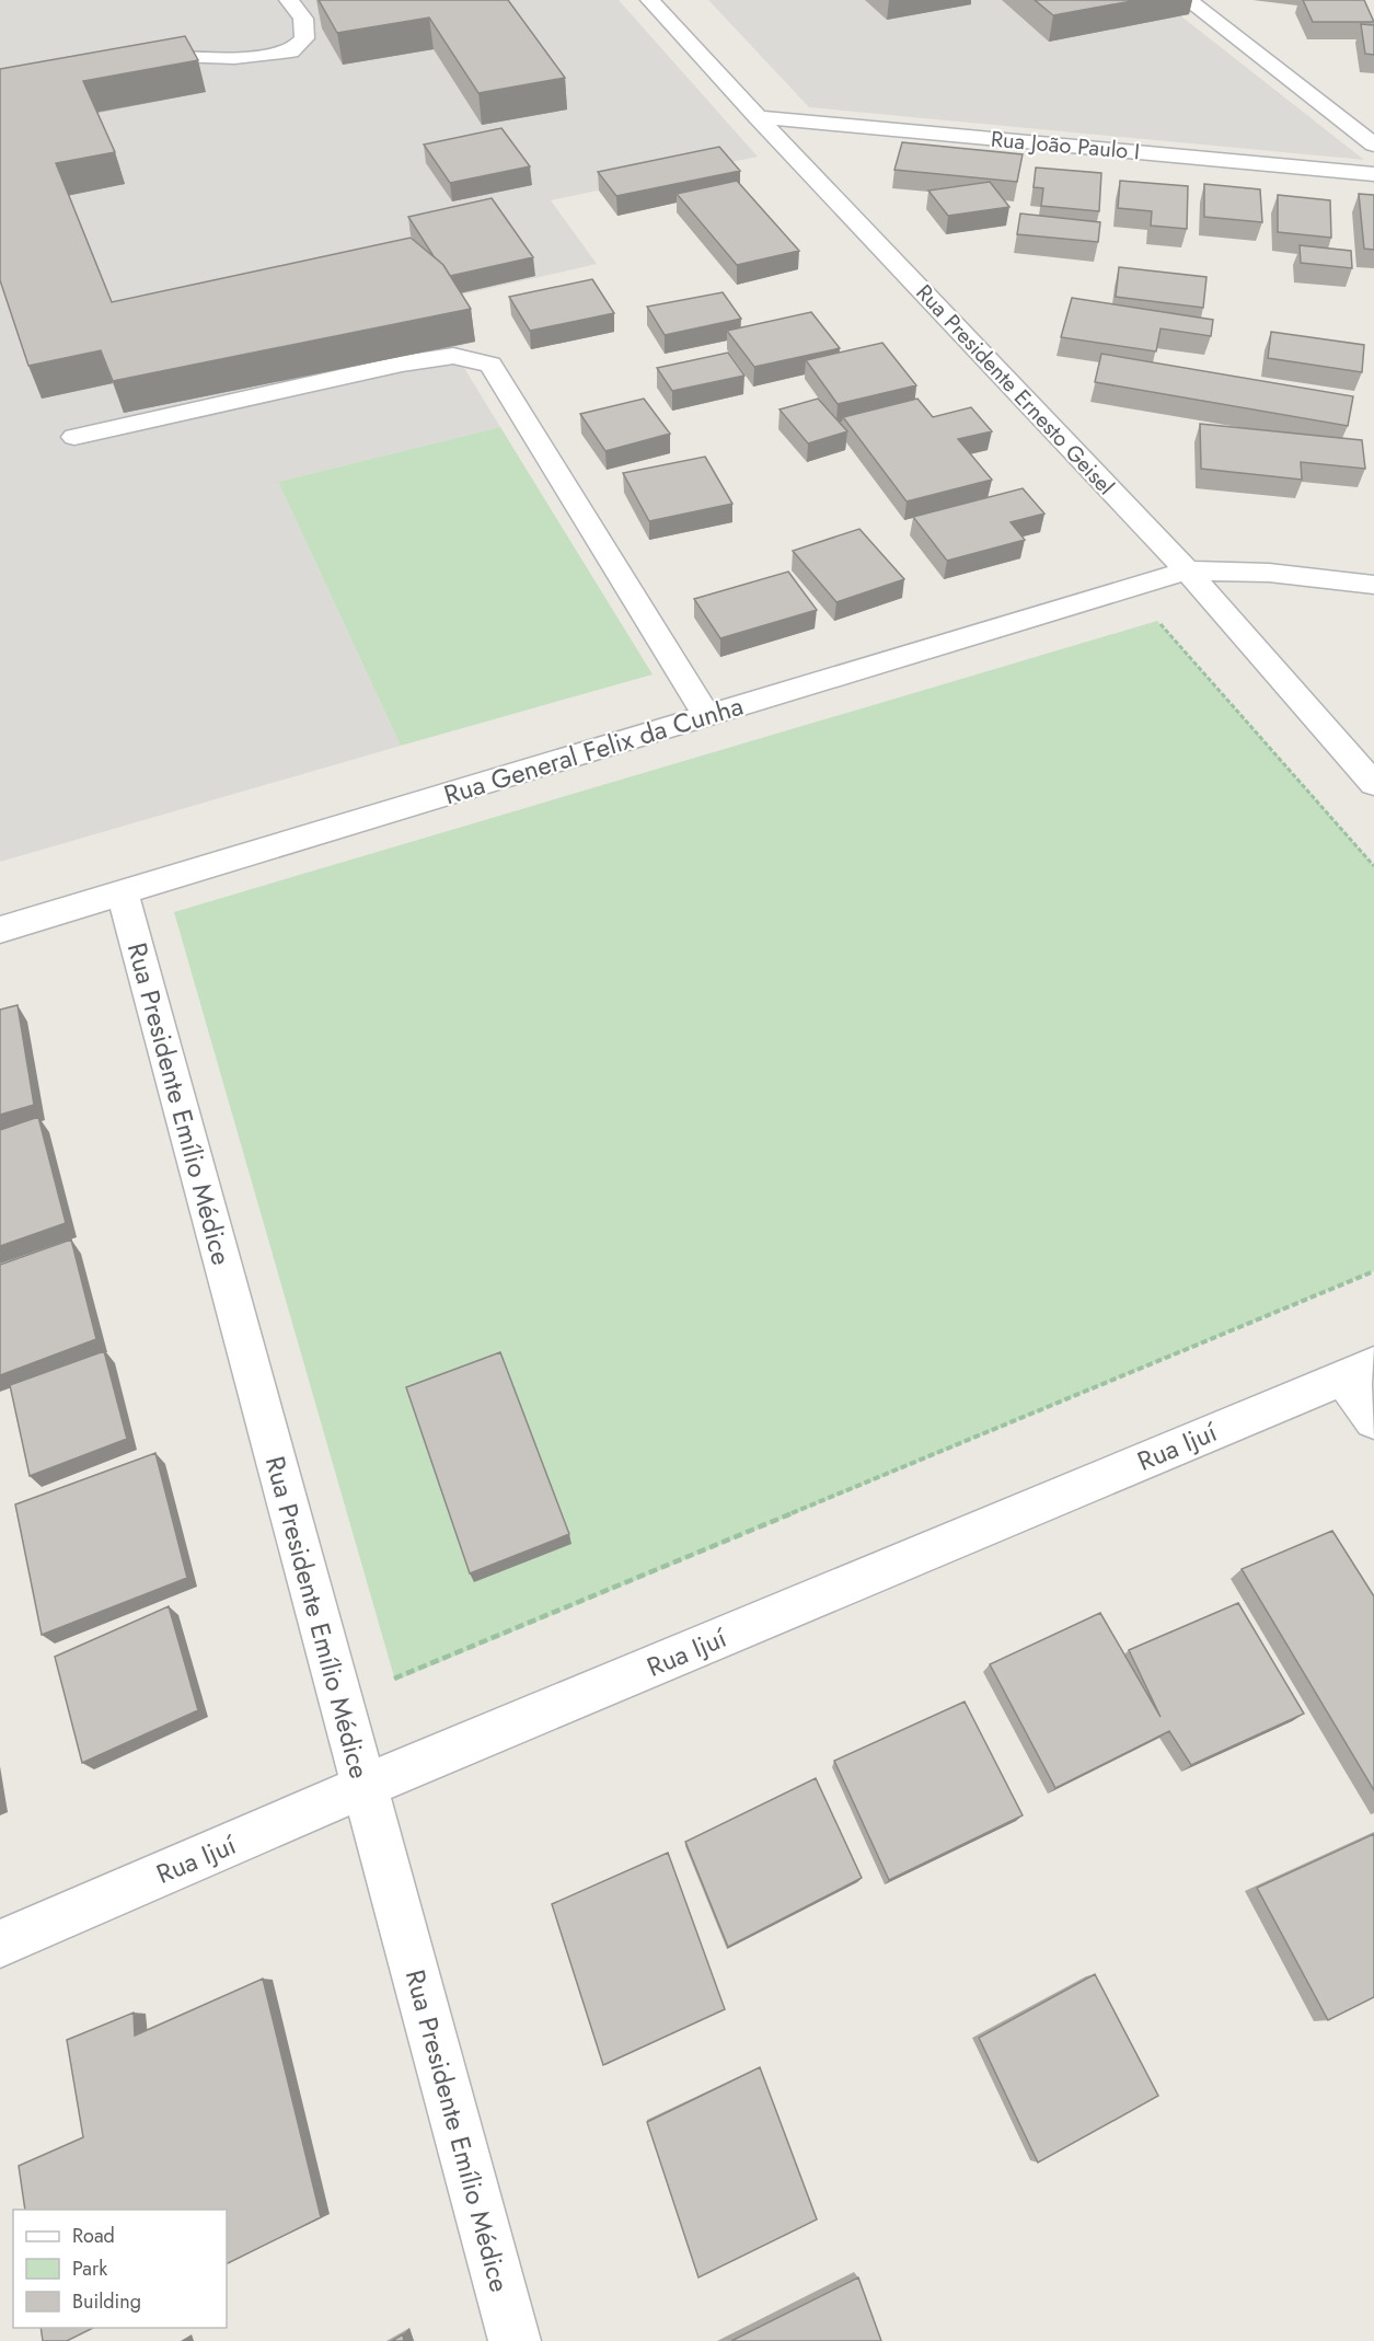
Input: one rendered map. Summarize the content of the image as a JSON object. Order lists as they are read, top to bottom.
{
  "streets": {
    "street": [
      "Rua João Paulo I",
      "Rua Presidente Ernesto Geisel",
      "Rua General Felix da Cunha",
      "Rua Presidente Emílio Médice",
      "Rua Ijuí"
    ]
  },
  "crossings": [
    ["Rua João Paulo I", "Rua Presidente Ernesto Geisel"],
    ["Rua Presidente Ernesto Geisel", "Rua General Felix da Cunha"],
    ["Rua General Felix da Cunha", "Rua Presidente Emílio Médice"],
    ["Rua Presidente Emílio Médice", "Rua Ijuí"]
  ],
  "legend": ["Road", "Park", "Building"]
}
